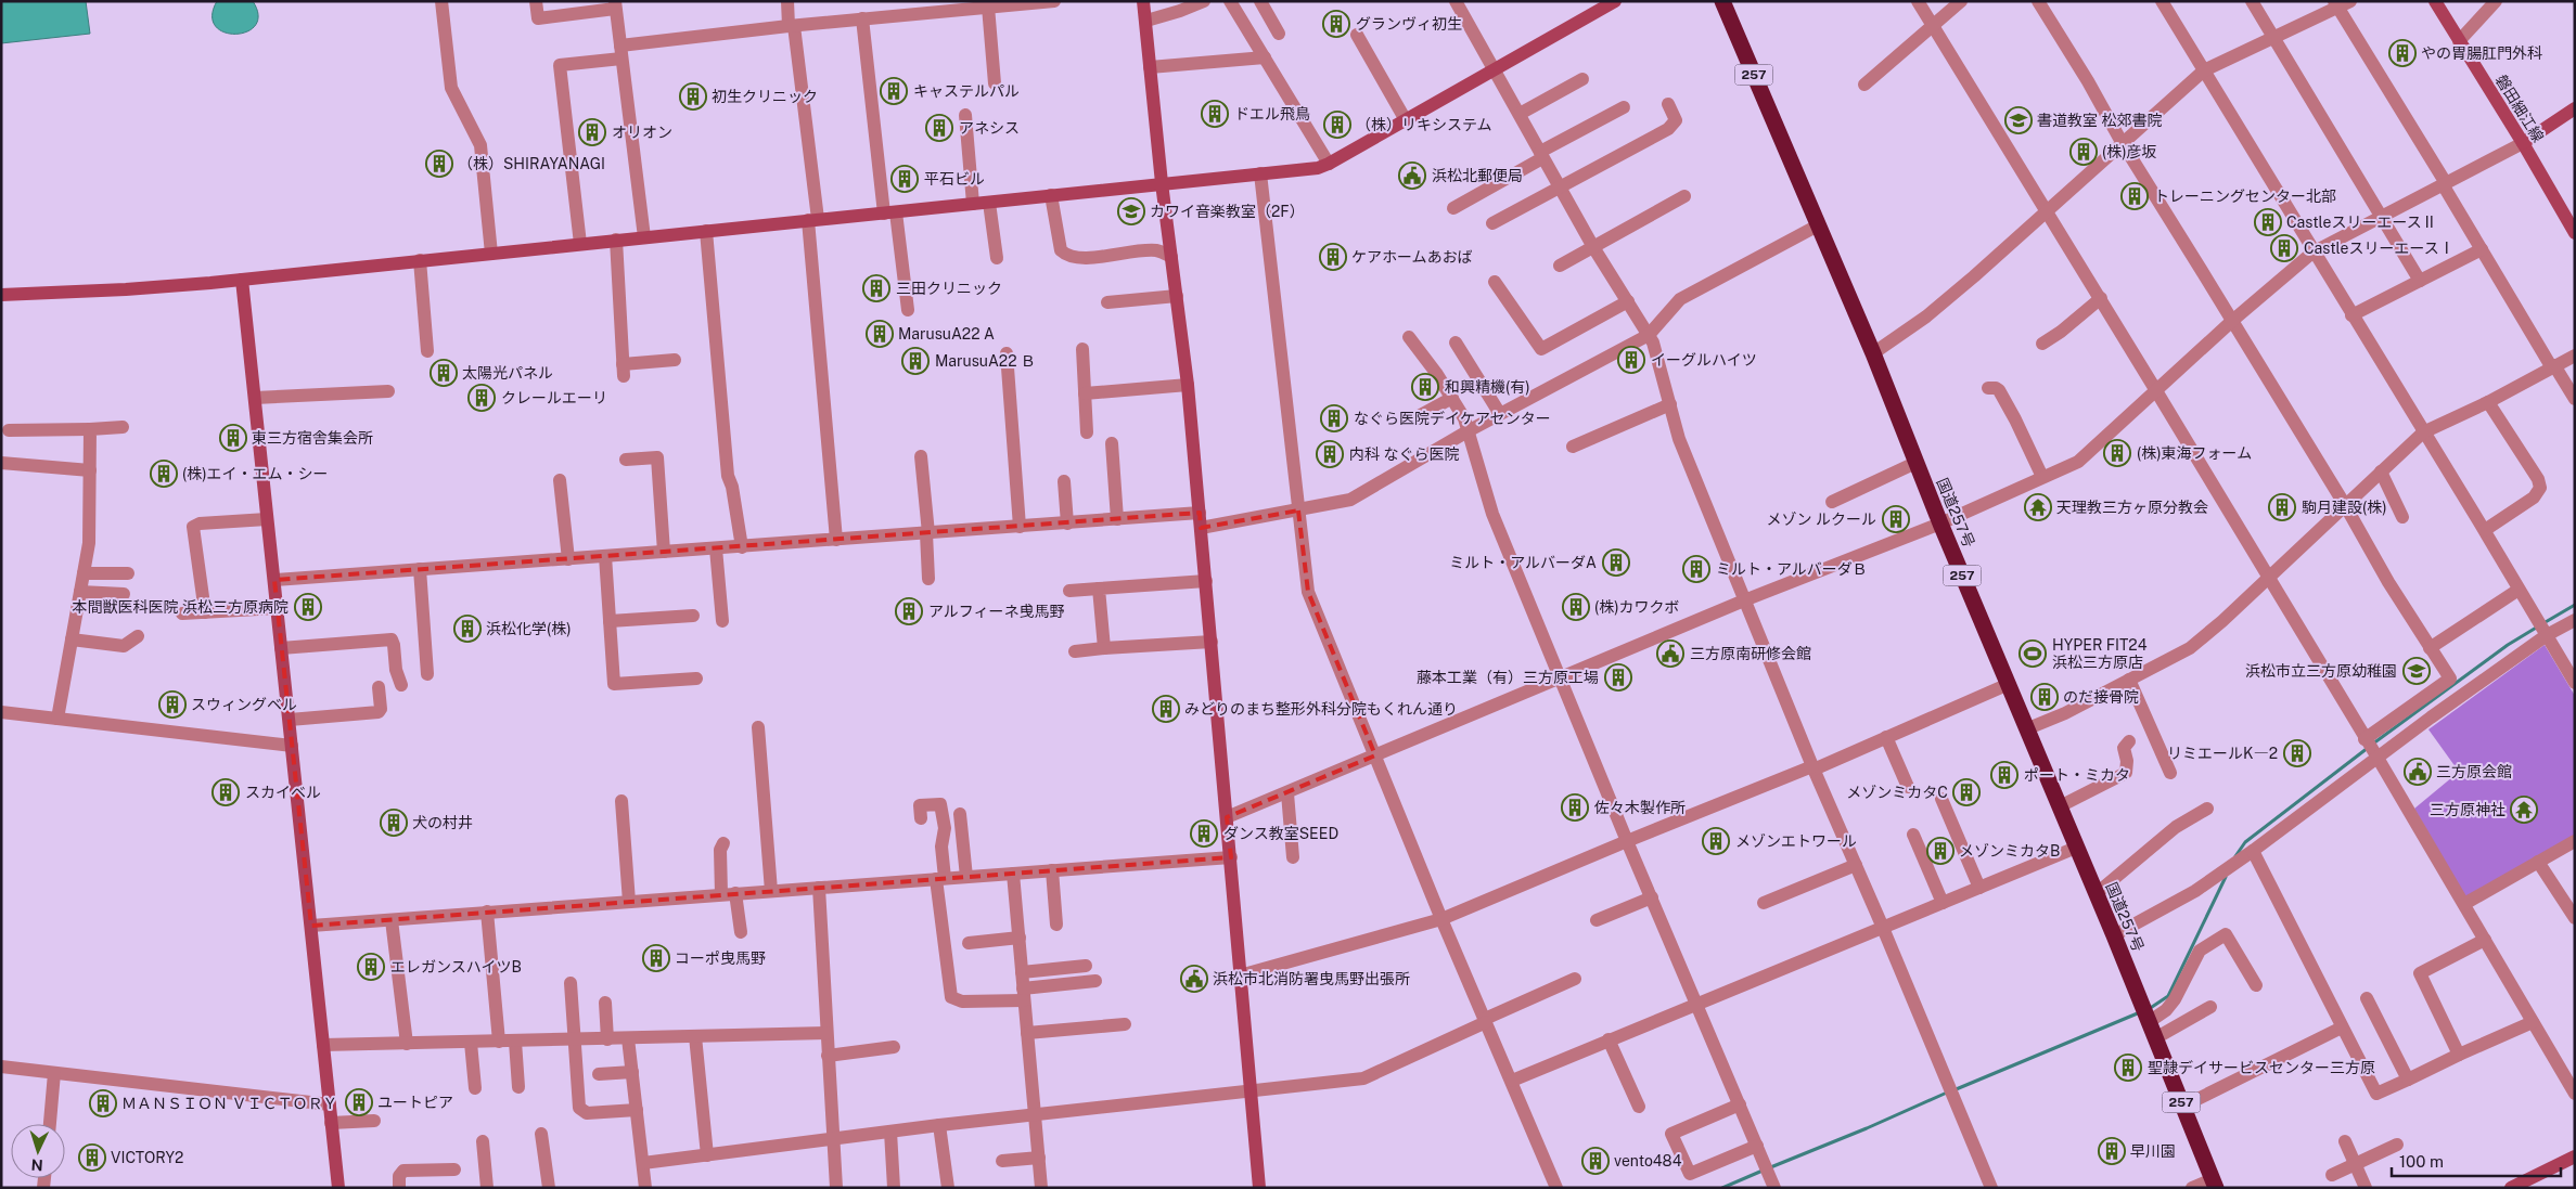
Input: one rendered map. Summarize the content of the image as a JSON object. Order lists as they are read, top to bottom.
{
  "streets": {
    "highway": ["257", "国道257号"],
    "street": ["磐田細江線"]
  },
  "places": {
    "building": [
      "グランヴィ初生",
      "やの胃腸肛門外科",
      "キャステルパル",
      "初生クリニック",
      "ドエル飛鳥",
      "（株）リキシステム",
      "アネシス",
      "オリオン",
      "(株)彦坂",
      "（株）SHIRAYANAGI",
      "平石ビル",
      "トレーニングセンター北部",
      "CastleスリーエースⅡ",
      "CastleスリーエースⅠ",
      "ケアホームあおば",
      "三田クリニック",
      "MarusuA22 A",
      "イーグルハイツ",
      "MarusuA22 Ｂ",
      "太陽光パネル",
      "和興精機(有)",
      "クレールエーリ",
      "なぐら医院デイケアセンター",
      "東三方宿舎集会所",
      "(株)東海フォーム",
      "内科 なぐら医院",
      "(株)エイ・エム・シー",
      "駒月建設(株)",
      "メゾン ルクール",
      "ミルト・アルバーダA",
      "ミルト・アルバーダＢ",
      "本間獣医科医院 浜松三方原病院",
      "(株)カワクボ",
      "アルフィーネ曵馬野",
      "浜松化学(株)",
      "藤本工業（有）三方原工場",
      "のだ接骨院",
      "スウィングベル",
      "みどりのまち整形外科分院もくれん通り",
      "リミエールK―2",
      "ポート・ミカタ",
      "スカイベル",
      "メゾンミカタC",
      "佐々木製作所",
      "犬の村井",
      "ダンス教室SEED",
      "メゾンエトワール",
      "メゾンミカタB",
      "コーポ曳馬野",
      "エレガンスハイツB",
      "聖隷デイサービスセンター三方原",
      "ユートピア",
      "ＭＡＮＳＩＯＮ ＶＩＣＴＯＲＹ",
      "早川園",
      "VICTORY2",
      "vento484"
    ],
    "school or university": ["書道教室 松郊書院", "カワイ音楽教室（2F）", "浜松市立三方原幼稚園"],
    "public building": [
      "浜松北郵便局",
      "三方原南研修会館",
      "三方原会館",
      "浜松市北消防署曳馬野出張所"
    ],
    "temple": ["天理教三方ヶ原分教会", "三方原神社"],
    "sports": ["HYPER FIT24 浜松三方原店"]
  },
  "scale_bar": "100 m",
  "north": "bottom"
}
